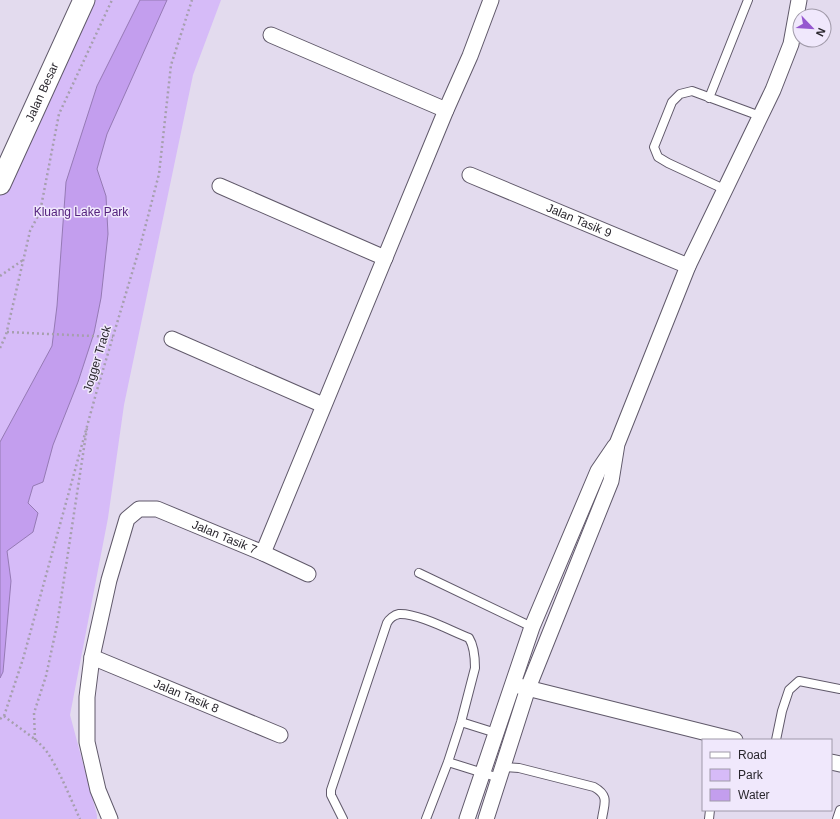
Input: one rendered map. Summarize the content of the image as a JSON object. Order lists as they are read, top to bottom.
{
  "streets": {
    "main road": ["Jalan Besar"],
    "street": ["Jalan Tasik 9", "Jalan Tasik 7", "Jalan Tasik 8"],
    "path": ["Jogger Track"]
  },
  "crossings": [
    ["Jalan Tasik 7", "Jalan Tasik 8"]
  ],
  "parks": ["Kluang Lake Park"],
  "legend": ["Road", "Park", "Water"],
  "north": "bottom right"
}
